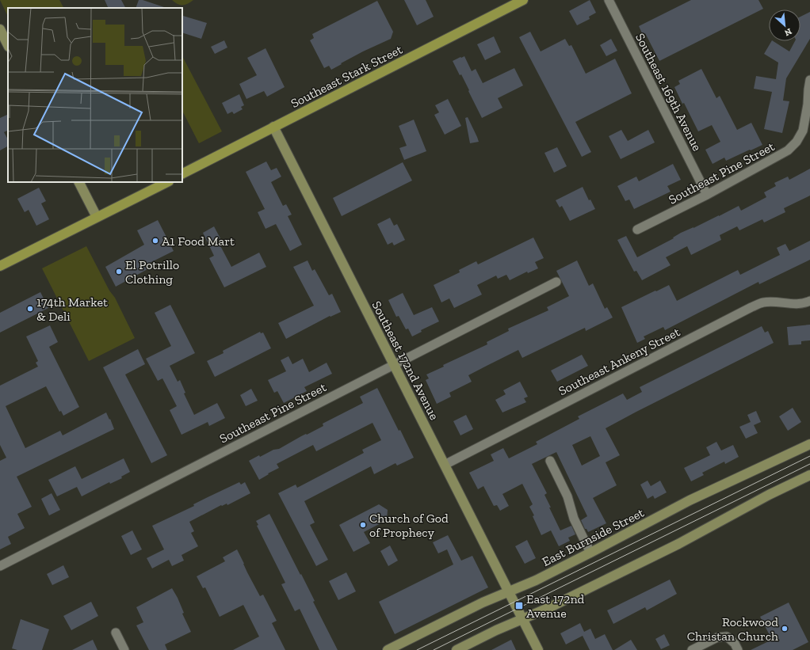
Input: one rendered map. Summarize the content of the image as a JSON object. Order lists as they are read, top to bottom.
{
  "streets": {
    "main road": ["Southeast Stark Street"],
    "street": [
      "Southeast 169th Avenue",
      "Southeast Pine Street",
      "Southeast 172nd Avenue",
      "Southeast Ankeny Street",
      "East Burnside Street"
    ]
  },
  "crossings": [
    ["Southeast Stark Street", "Southeast 172nd Avenue"],
    ["Southeast 169th Avenue", "Southeast Pine Street"],
    ["Southeast Pine Street", "Southeast 172nd Avenue"],
    ["Southeast 172nd Avenue", "Southeast Ankeny Street"],
    ["Southeast 172nd Avenue", "East Burnside Street"]
  ],
  "places": {
    "other": [
      "A1 Food Mart",
      "El Potrillo Clothing",
      "174th Market & Deli",
      "Church of God of Prophecy",
      "Rockwood Christan Church"
    ],
    "transit": ["East 172nd Avenue"]
  },
  "north": "bottom right"
}
